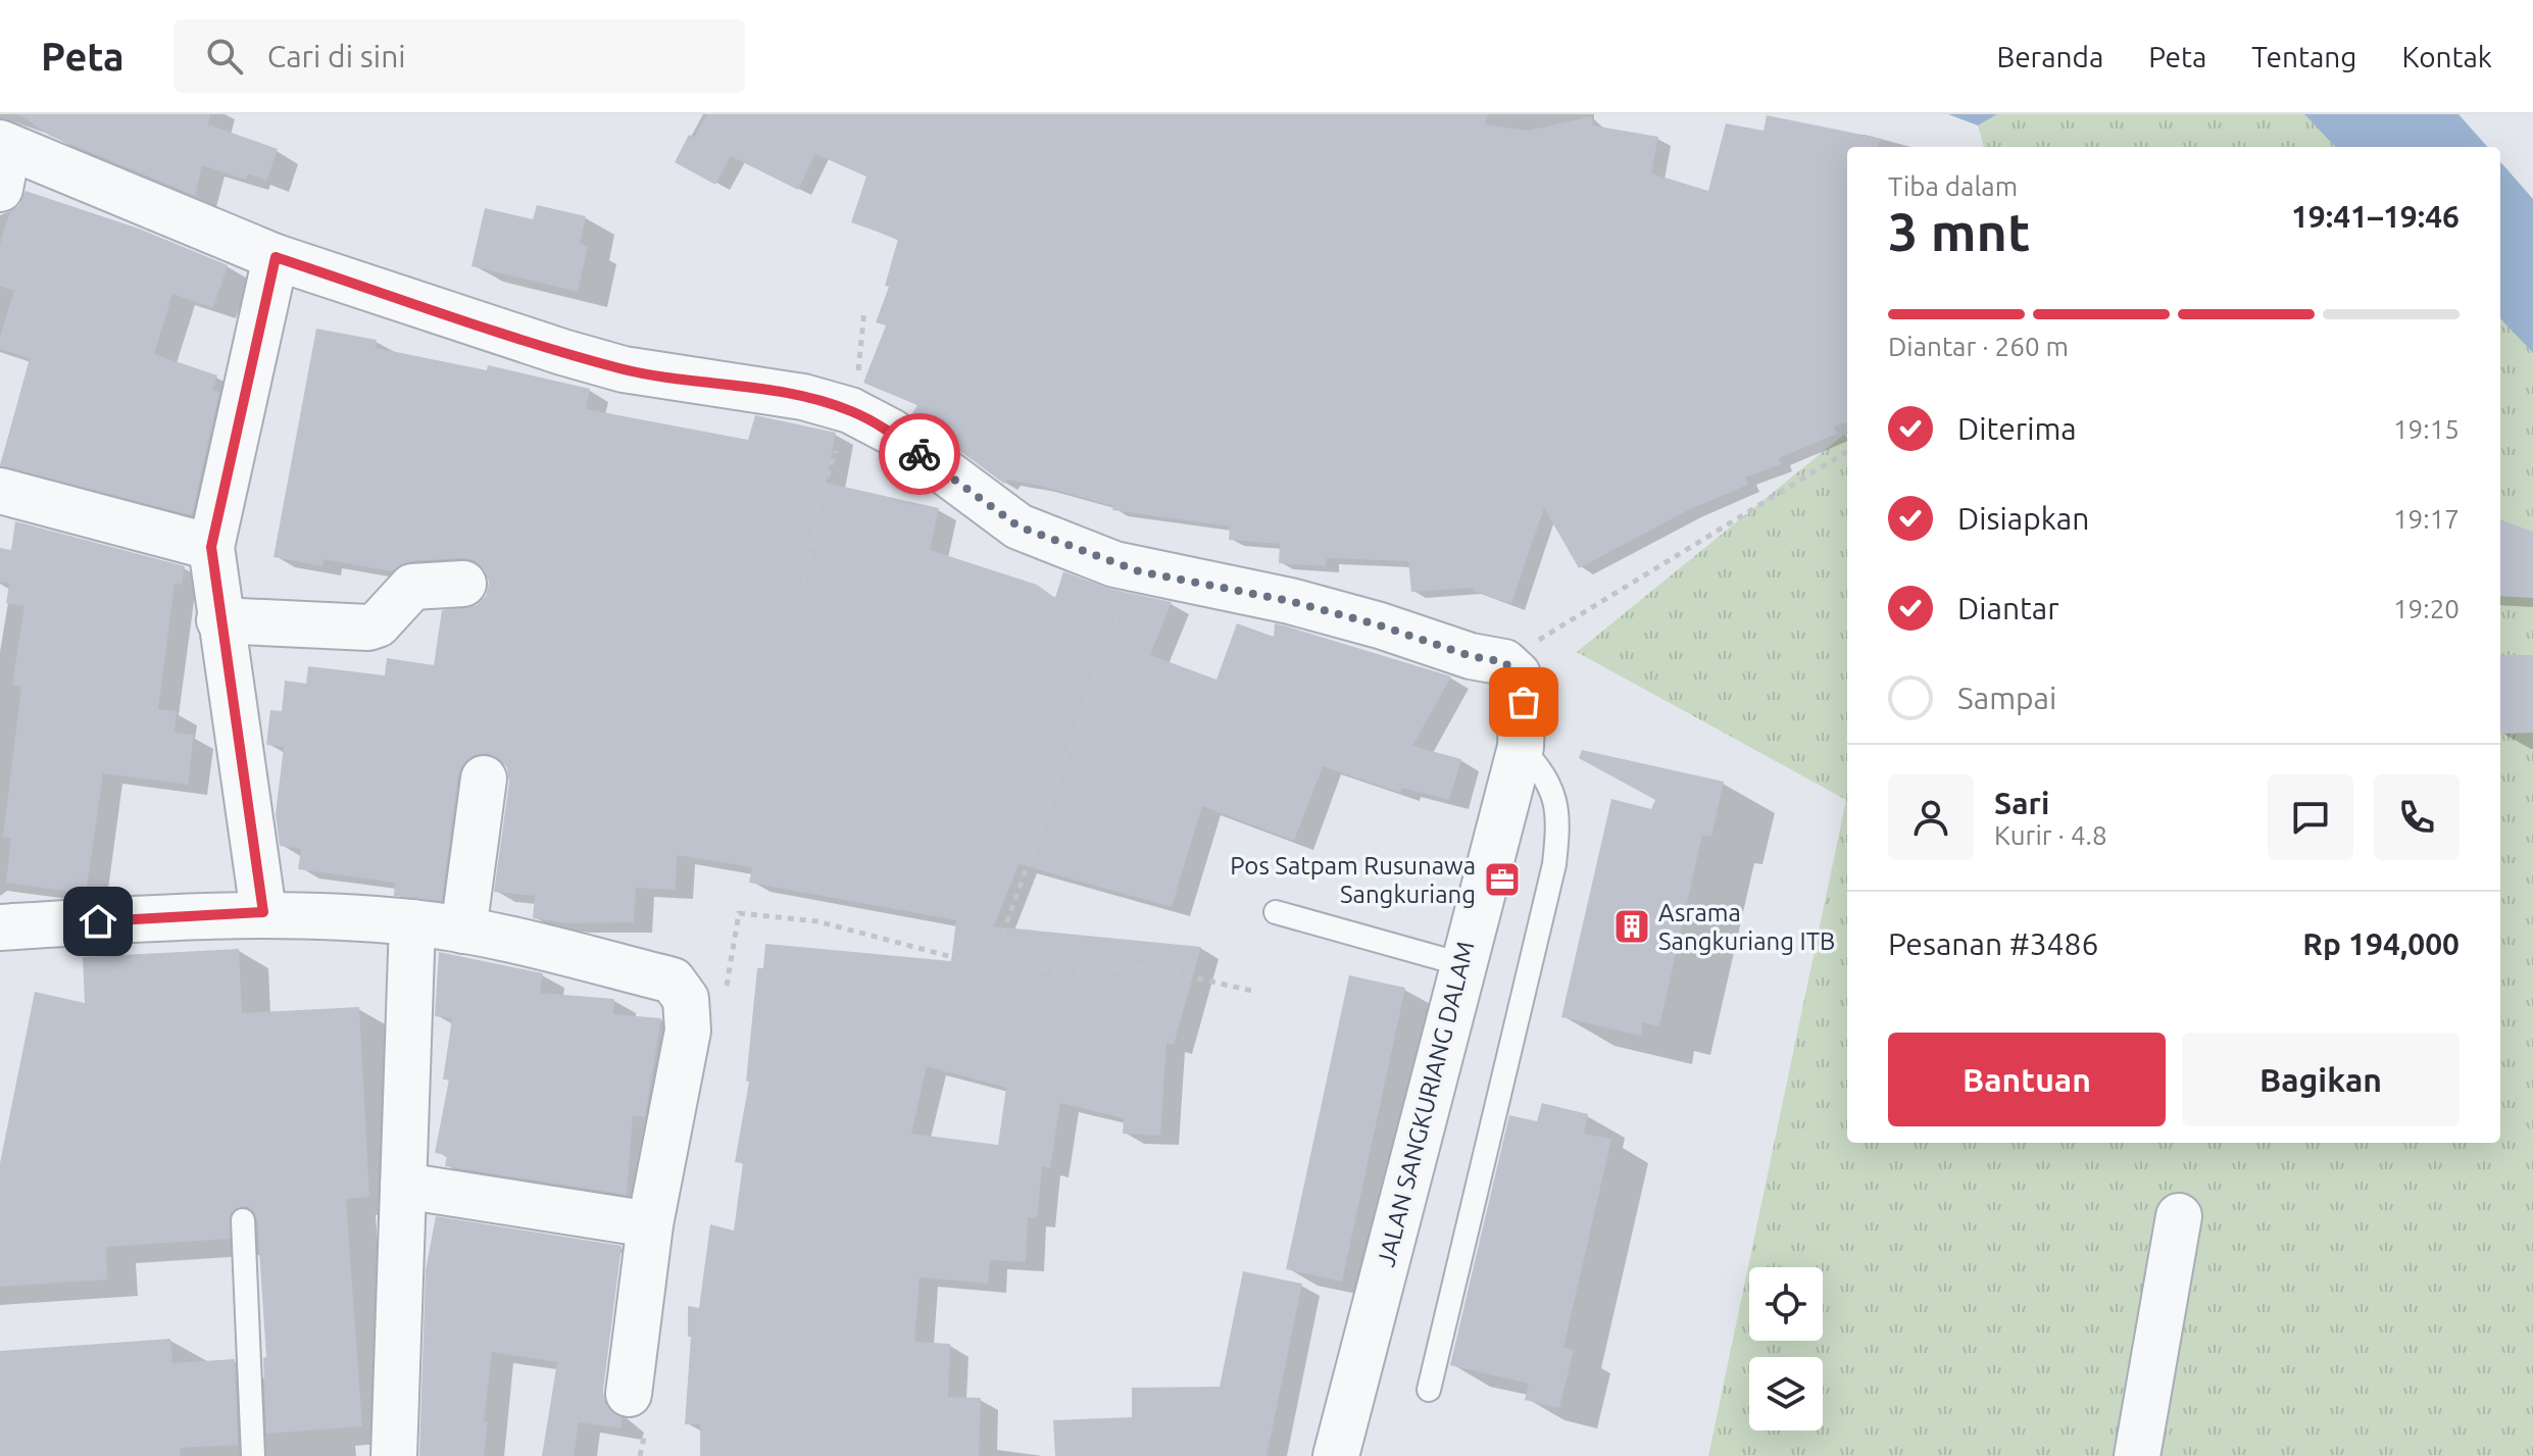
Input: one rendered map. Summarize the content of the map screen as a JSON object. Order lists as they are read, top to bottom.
{
  "streets": {
    "street": ["JALAN SANGKURIANG DALAM"]
  },
  "places": {
    "office": ["Pos Satpam Rusunawa Sangkuriang"],
    "building": ["Asrama Sangkuriang ITB"]
  },
  "page": {
    "header": "Peta",
    "search": "Cari di sini",
    "nav": [
      "Beranda",
      "Peta",
      "Tentang",
      "Kontak"
    ],
    "heading": ["3 mnt", "Tiba dalam", "19:41–19:46"],
    "panel": [
      "Sari",
      "Kurir · 4.8",
      "Pesanan #3486",
      "Rp 194,000"
    ],
    "bar": "Diantar · 260 m",
    "list": [
      ["Diterima", "19:15"],
      ["Disiapkan", "19:17"],
      ["Diantar", "19:20"],
      "Sampai"
    ],
    "buttons": ["Bantuan", "Bagikan"]
  }
}
